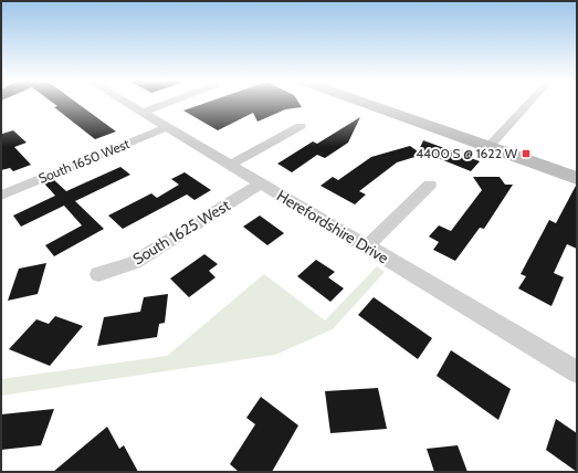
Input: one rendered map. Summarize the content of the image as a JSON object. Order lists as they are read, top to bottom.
{
  "streets": {
    "street": ["South 1650 West", "Herefordshire Drive", "South 1625 West"]
  },
  "crossings": [
    ["South 1650 West", "Herefordshire Drive"],
    ["Herefordshire Drive", "South 1625 West"]
  ],
  "places": {
    "transit": ["4400 S @ 1622 W"]
  }
}
